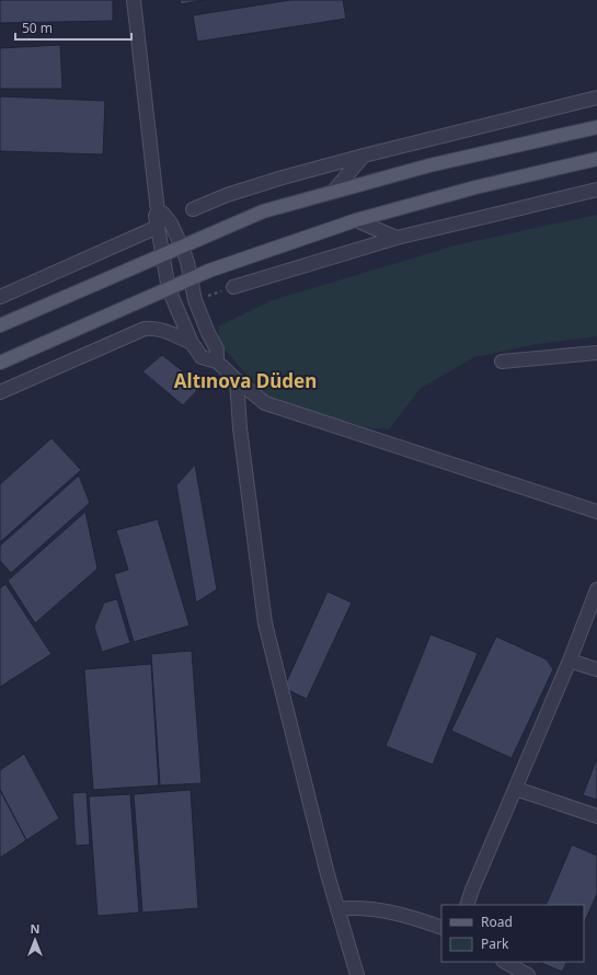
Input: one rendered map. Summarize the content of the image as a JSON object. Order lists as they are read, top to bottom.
{
  "districts": ["Altınova Düden"],
  "legend": ["Road", "Park"],
  "scale_bar": "50 m",
  "north": "top"
}
